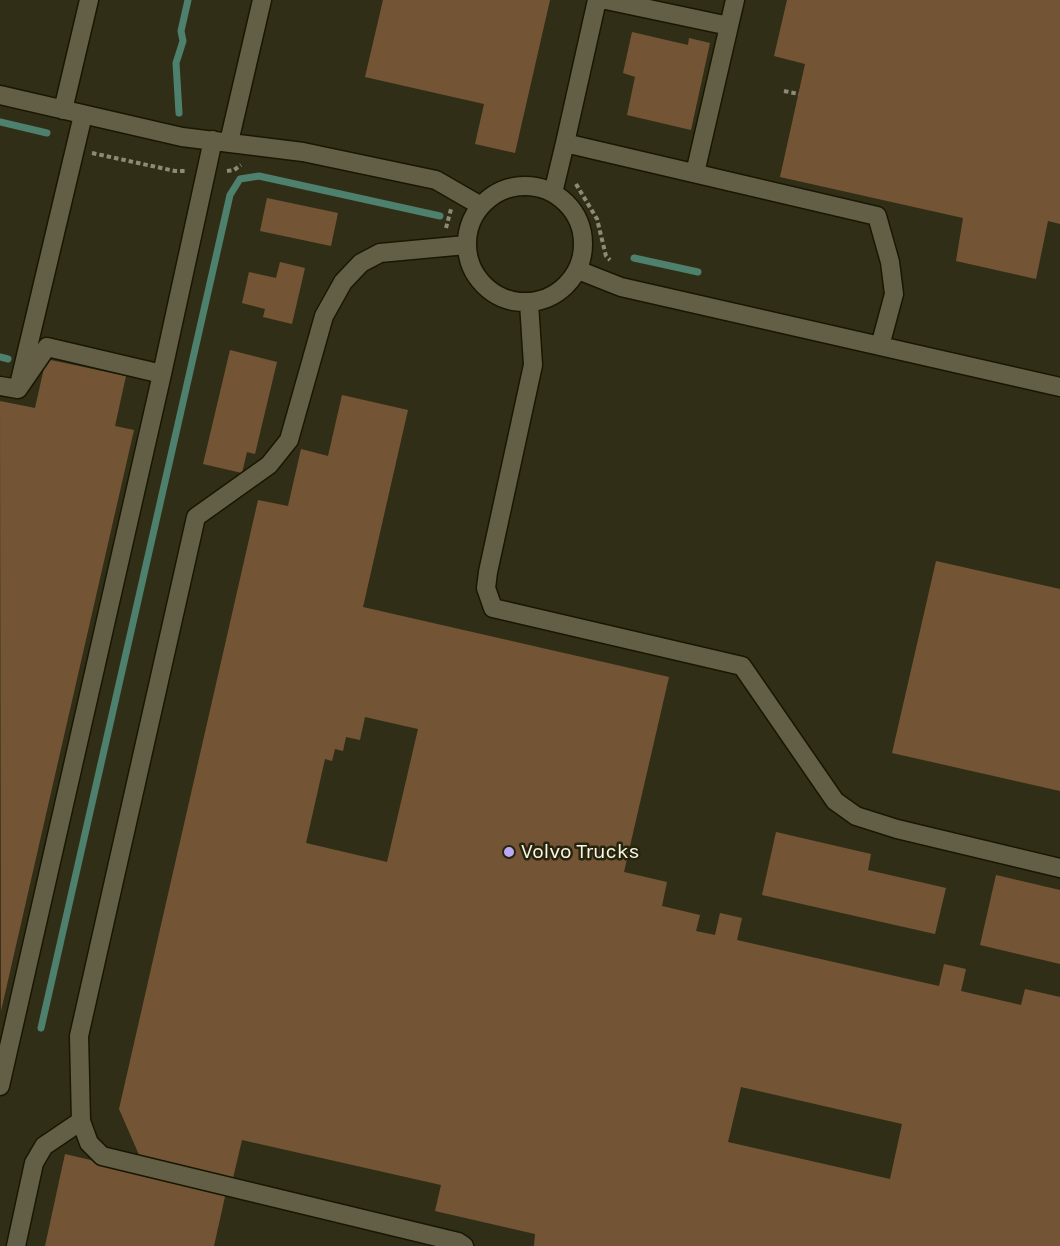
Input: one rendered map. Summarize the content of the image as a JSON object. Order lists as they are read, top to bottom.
{
  "places": ["Volvo Trucks"]
}
